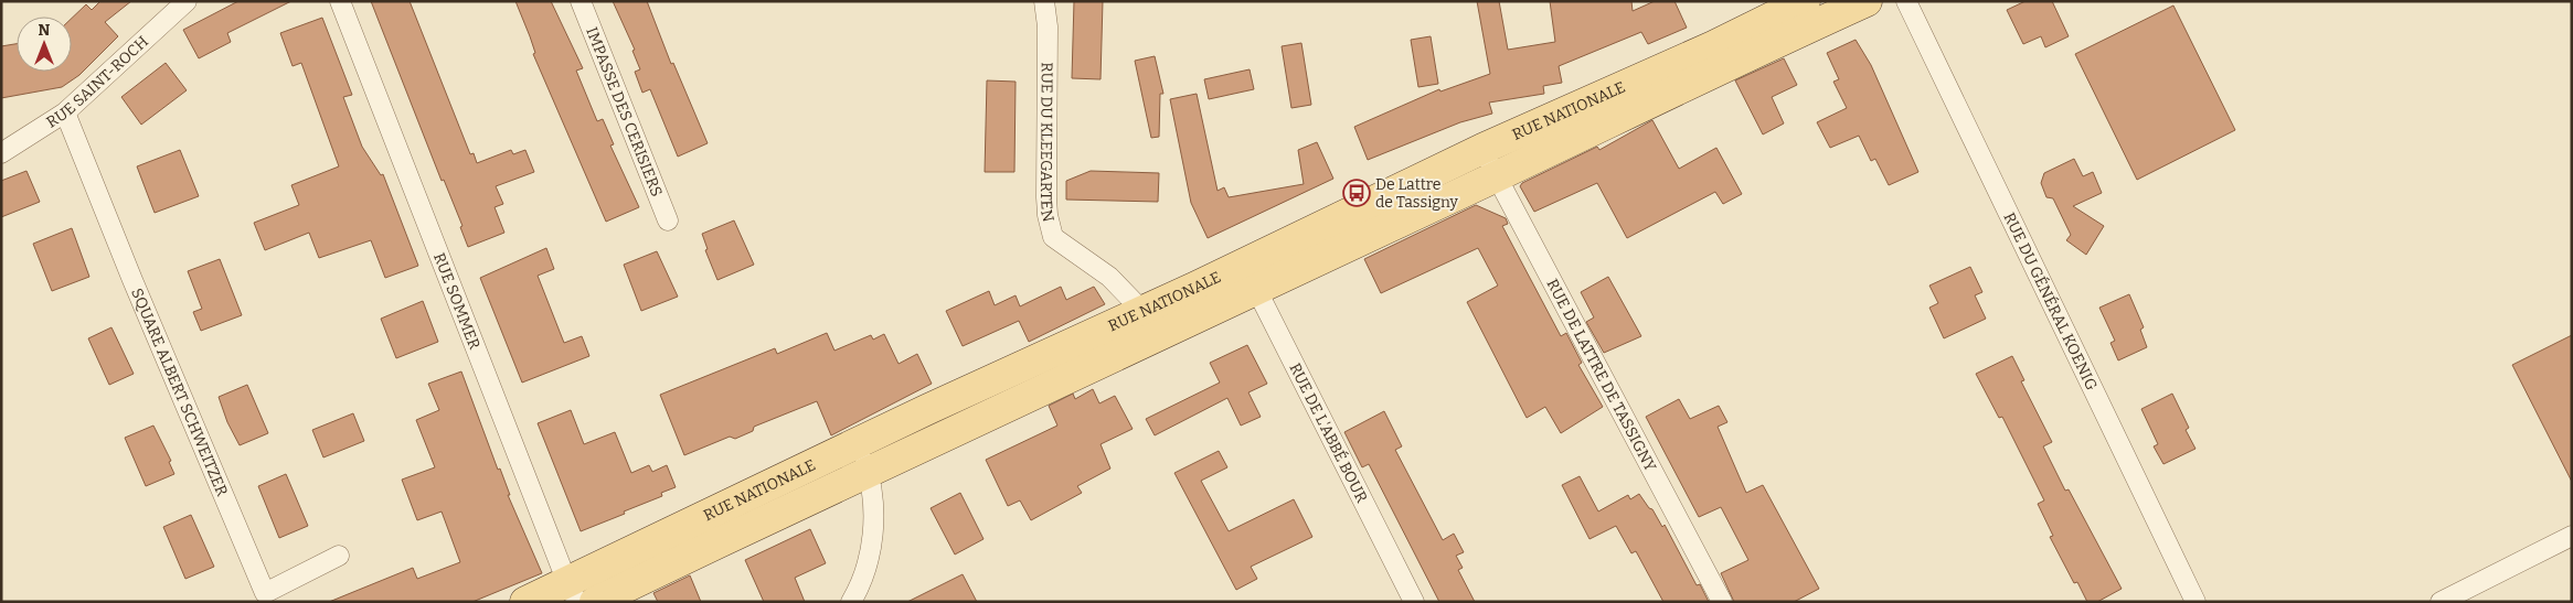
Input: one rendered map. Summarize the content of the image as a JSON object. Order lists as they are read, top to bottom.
{
  "streets": {
    "main road": ["RUE NATIONALE"],
    "street": [
      "RUE SAINT-ROCH",
      "IMPASSE DES CERISIERS",
      "RUE DU KLEEGARTEN",
      "RUE SOMMER",
      "RUE DU GÉNÉRAL KOENIG",
      "RUE DE LATTRE DE TASSIGNY",
      "SQUARE ALBERT SCHWEITZER",
      "RUE DE L'ABBÉ BOUR"
    ]
  },
  "crossings": [
    ["RUE SAINT-ROCH", "SQUARE ALBERT SCHWEITZER"],
    ["RUE NATIONALE", "RUE DU KLEEGARTEN"],
    ["RUE NATIONALE", "RUE SOMMER"],
    ["RUE NATIONALE", "RUE DE LATTRE DE TASSIGNY"],
    ["RUE NATIONALE", "RUE DE L'ABBÉ BOUR"]
  ],
  "places": {
    "bus stop": ["De Lattre de Tassigny"]
  },
  "north": "top"
}
